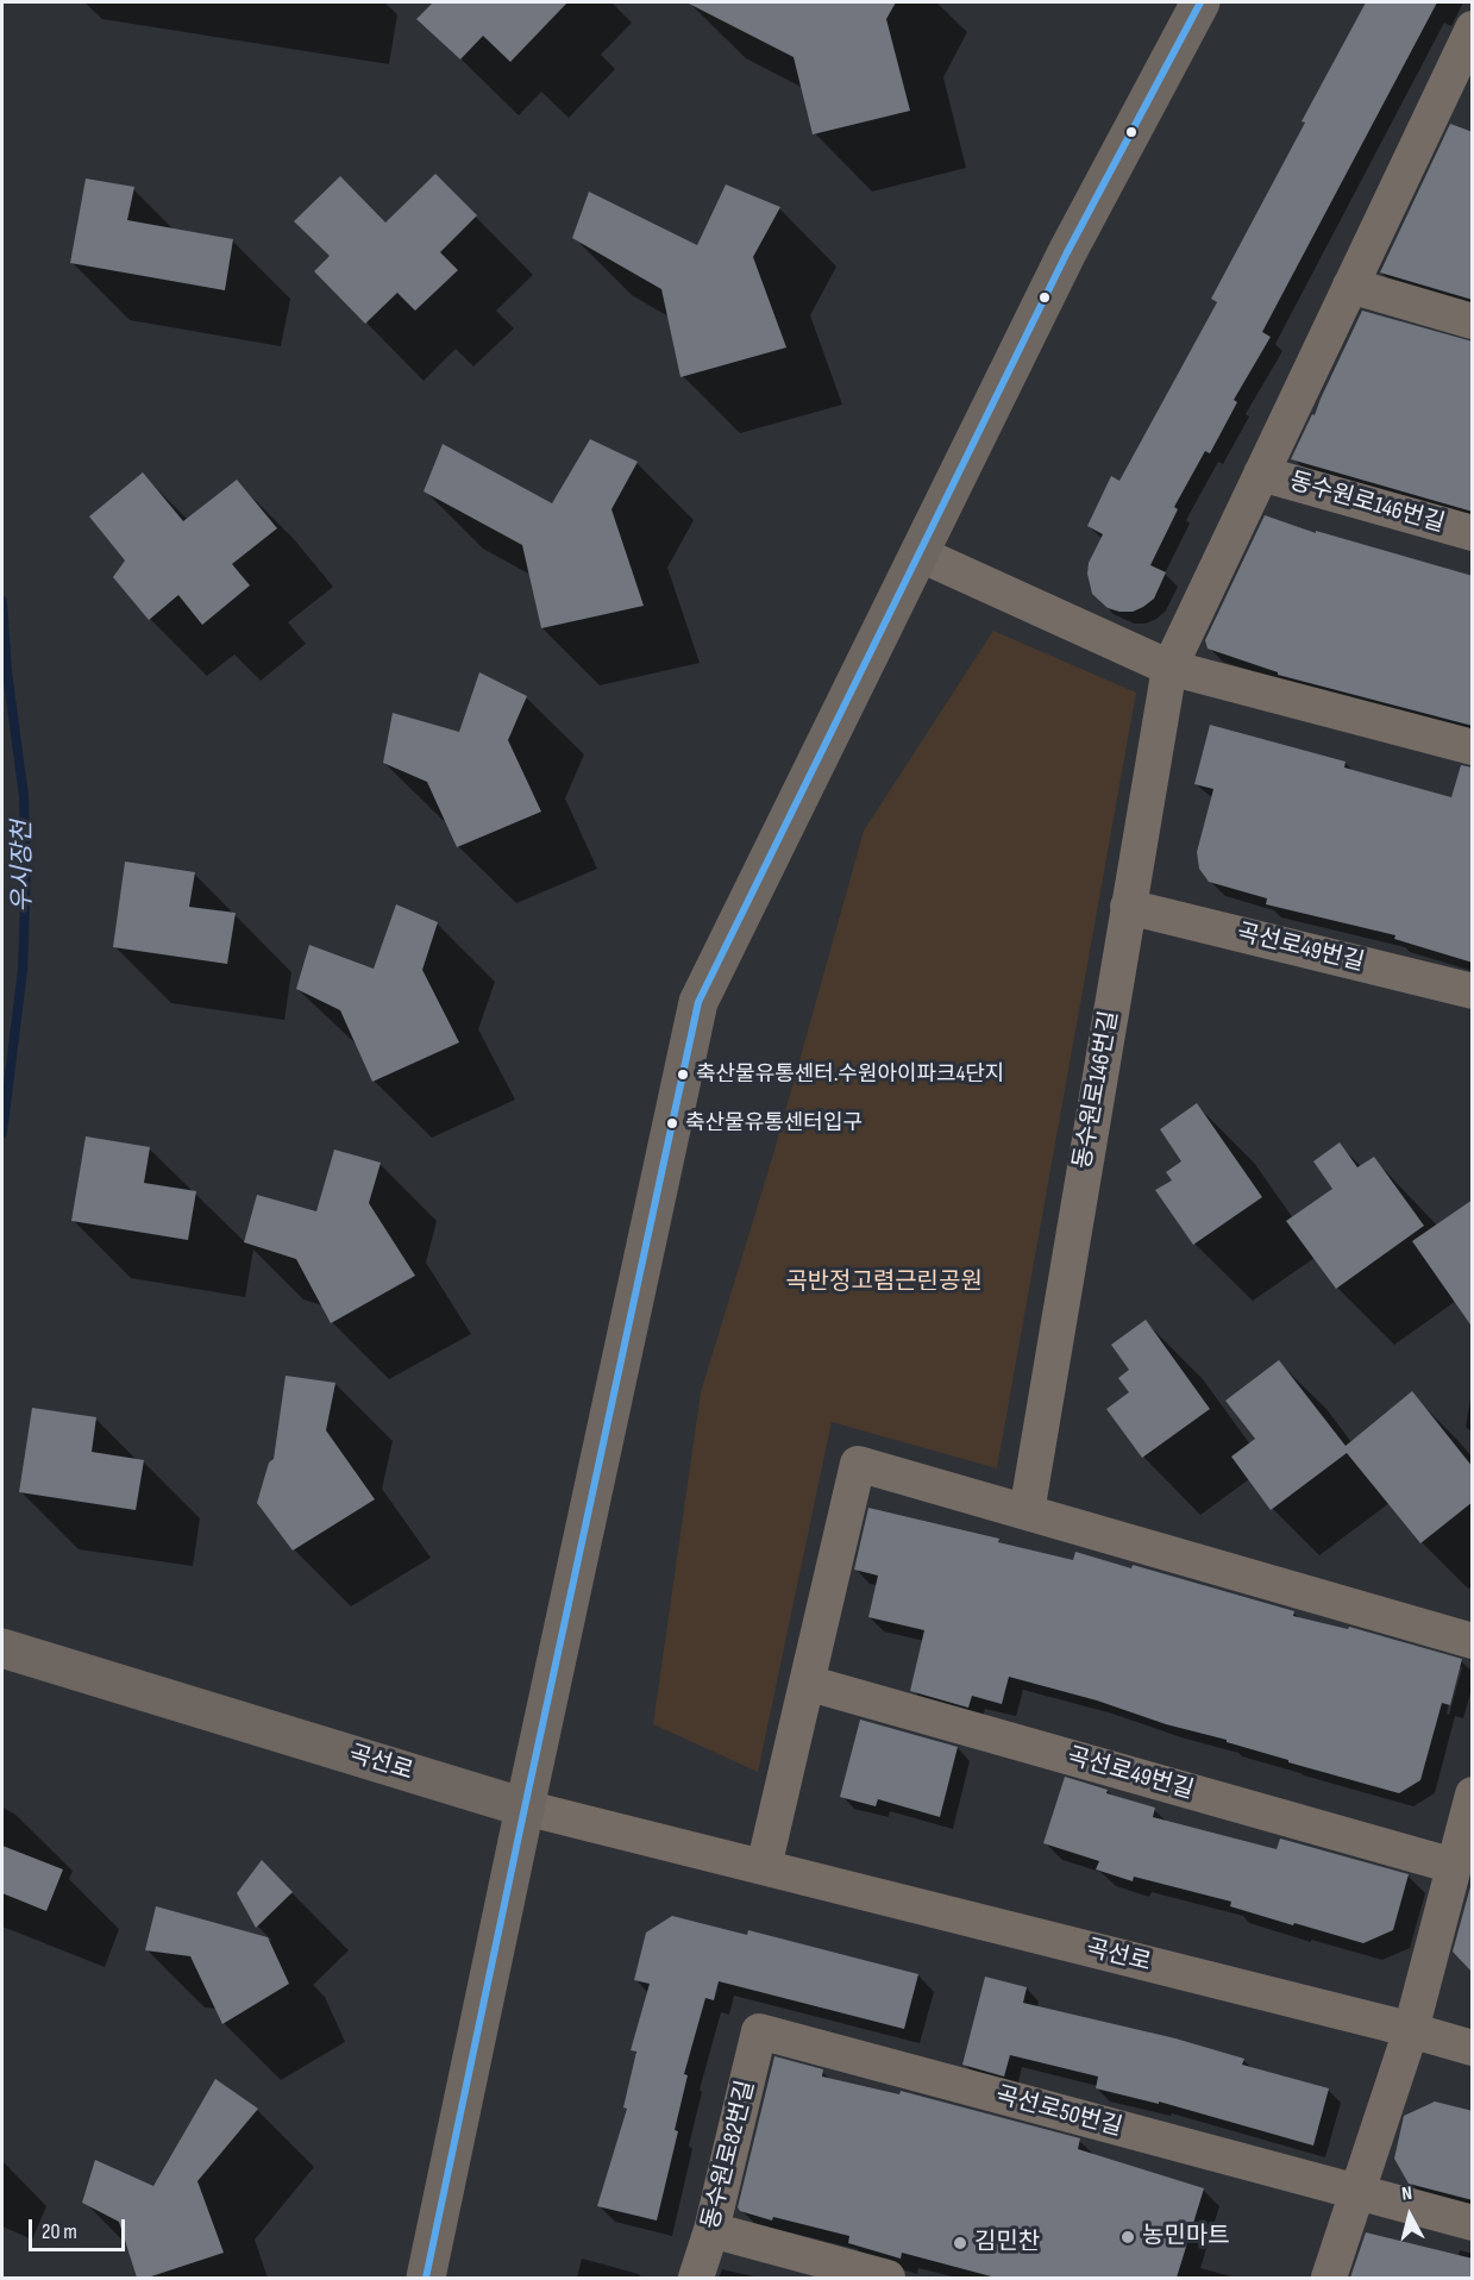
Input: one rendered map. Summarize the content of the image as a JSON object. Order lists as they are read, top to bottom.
{
  "streets": {
    "main road": ["곡선로"],
    "street": [
      "동수원로146번길",
      "곡선로49번길",
      "곡선로50번길",
      "동수원로82번길"
    ]
  },
  "crossings": [
    ["동수원로146번길", "곡선로49번길"],
    ["곡선로50번길", "동수원로82번길"]
  ],
  "water": ["우시장천"],
  "parks": ["곡반정고렴근린공원"],
  "places": [
    "축산물유통센터.수원아이파크4단지",
    "축산물유통센터입구",
    "농민마트",
    "김민찬"
  ],
  "scale_bar": "20 m",
  "north": "top"
}
